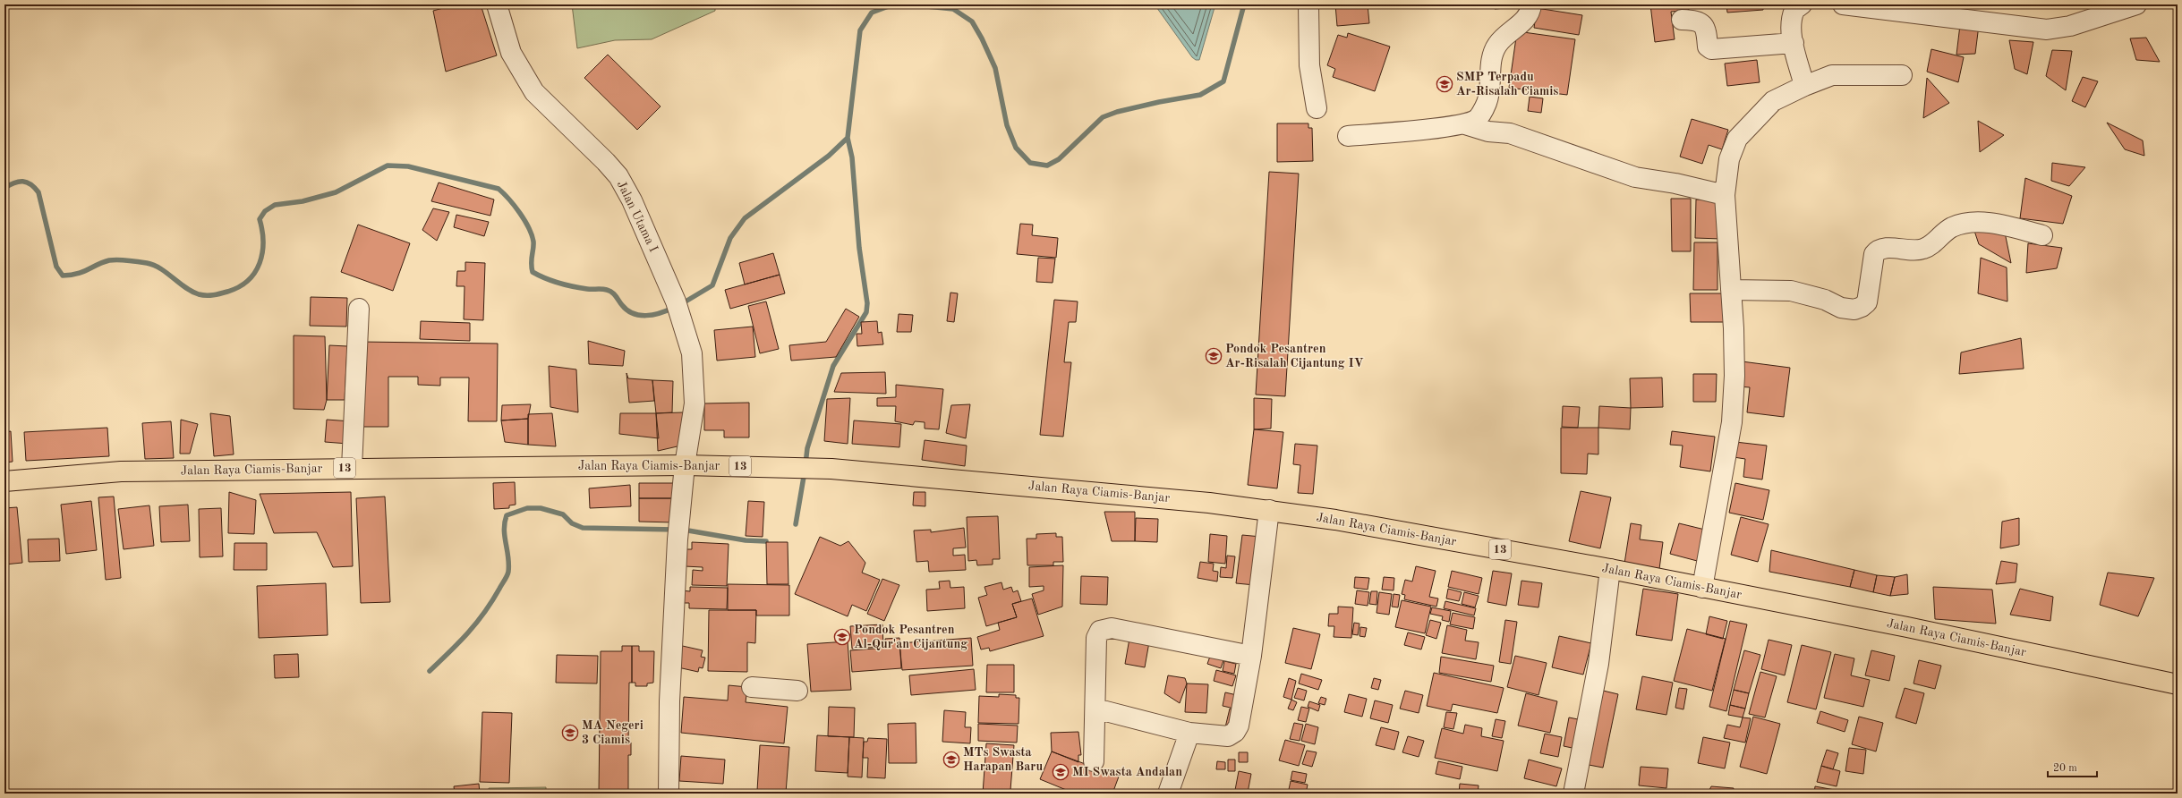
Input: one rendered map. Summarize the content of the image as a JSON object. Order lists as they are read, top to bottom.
{
  "streets": {
    "highway": ["Jalan Raya Ciamis-Banjar", "13"],
    "street": ["Jalan Utama I"]
  },
  "crossings": [
    ["Jalan Utama I", "Jalan Raya Ciamis-Banjar"]
  ],
  "places": {
    "school or university": [
      "SMP Terpadu Ar-Risalah Ciamis",
      "Pondok Pesantren Ar-Risalah Cijantung IV",
      "Pondok Pesantren Al-Qur'an Cijantung",
      "MA Negeri 3 Ciamis",
      "MTs Swasta Harapan Baru",
      "MI Swasta Andalan"
    ]
  },
  "scale_bar": "20 m"
}
